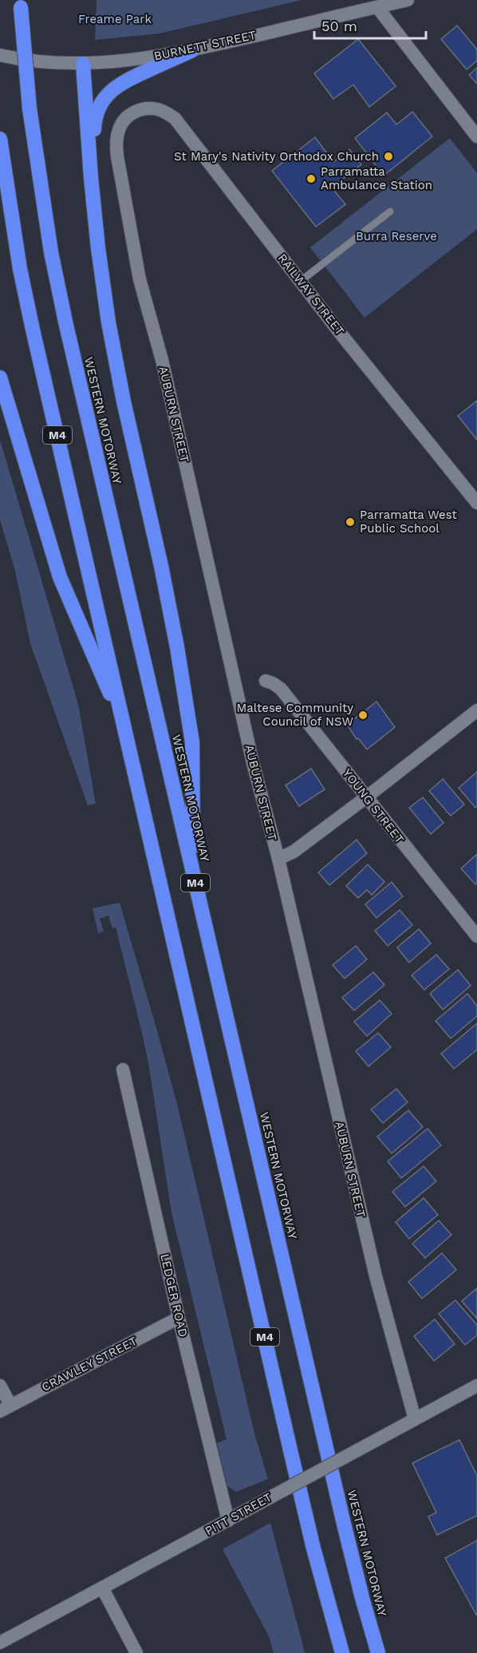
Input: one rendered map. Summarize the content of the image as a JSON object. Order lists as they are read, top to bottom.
{
  "streets": {
    "highway": ["WESTERN MOTORWAY", "M4"],
    "street": [
      "BURNETT STREET",
      "RAILWAY STREET",
      "AUBURN STREET",
      "YOUNG STREET",
      "LEDGER ROAD",
      "CRAWLEY STREET",
      "PITT STREET"
    ]
  },
  "crossings": [
    ["RAILWAY STREET", "AUBURN STREET"],
    ["AUBURN STREET", "PITT STREET"],
    ["LEDGER ROAD", "CRAWLEY STREET"],
    ["LEDGER ROAD", "PITT STREET"]
  ],
  "parks": ["Freame Park", "Burra Reserve"],
  "places": [
    "St Mary's Nativity Orthodox Church",
    "Parramatta Ambulance Station",
    "Parramatta West Public School",
    "Maltese Community Council of NSW"
  ],
  "scale_bar": "50 m"
}
